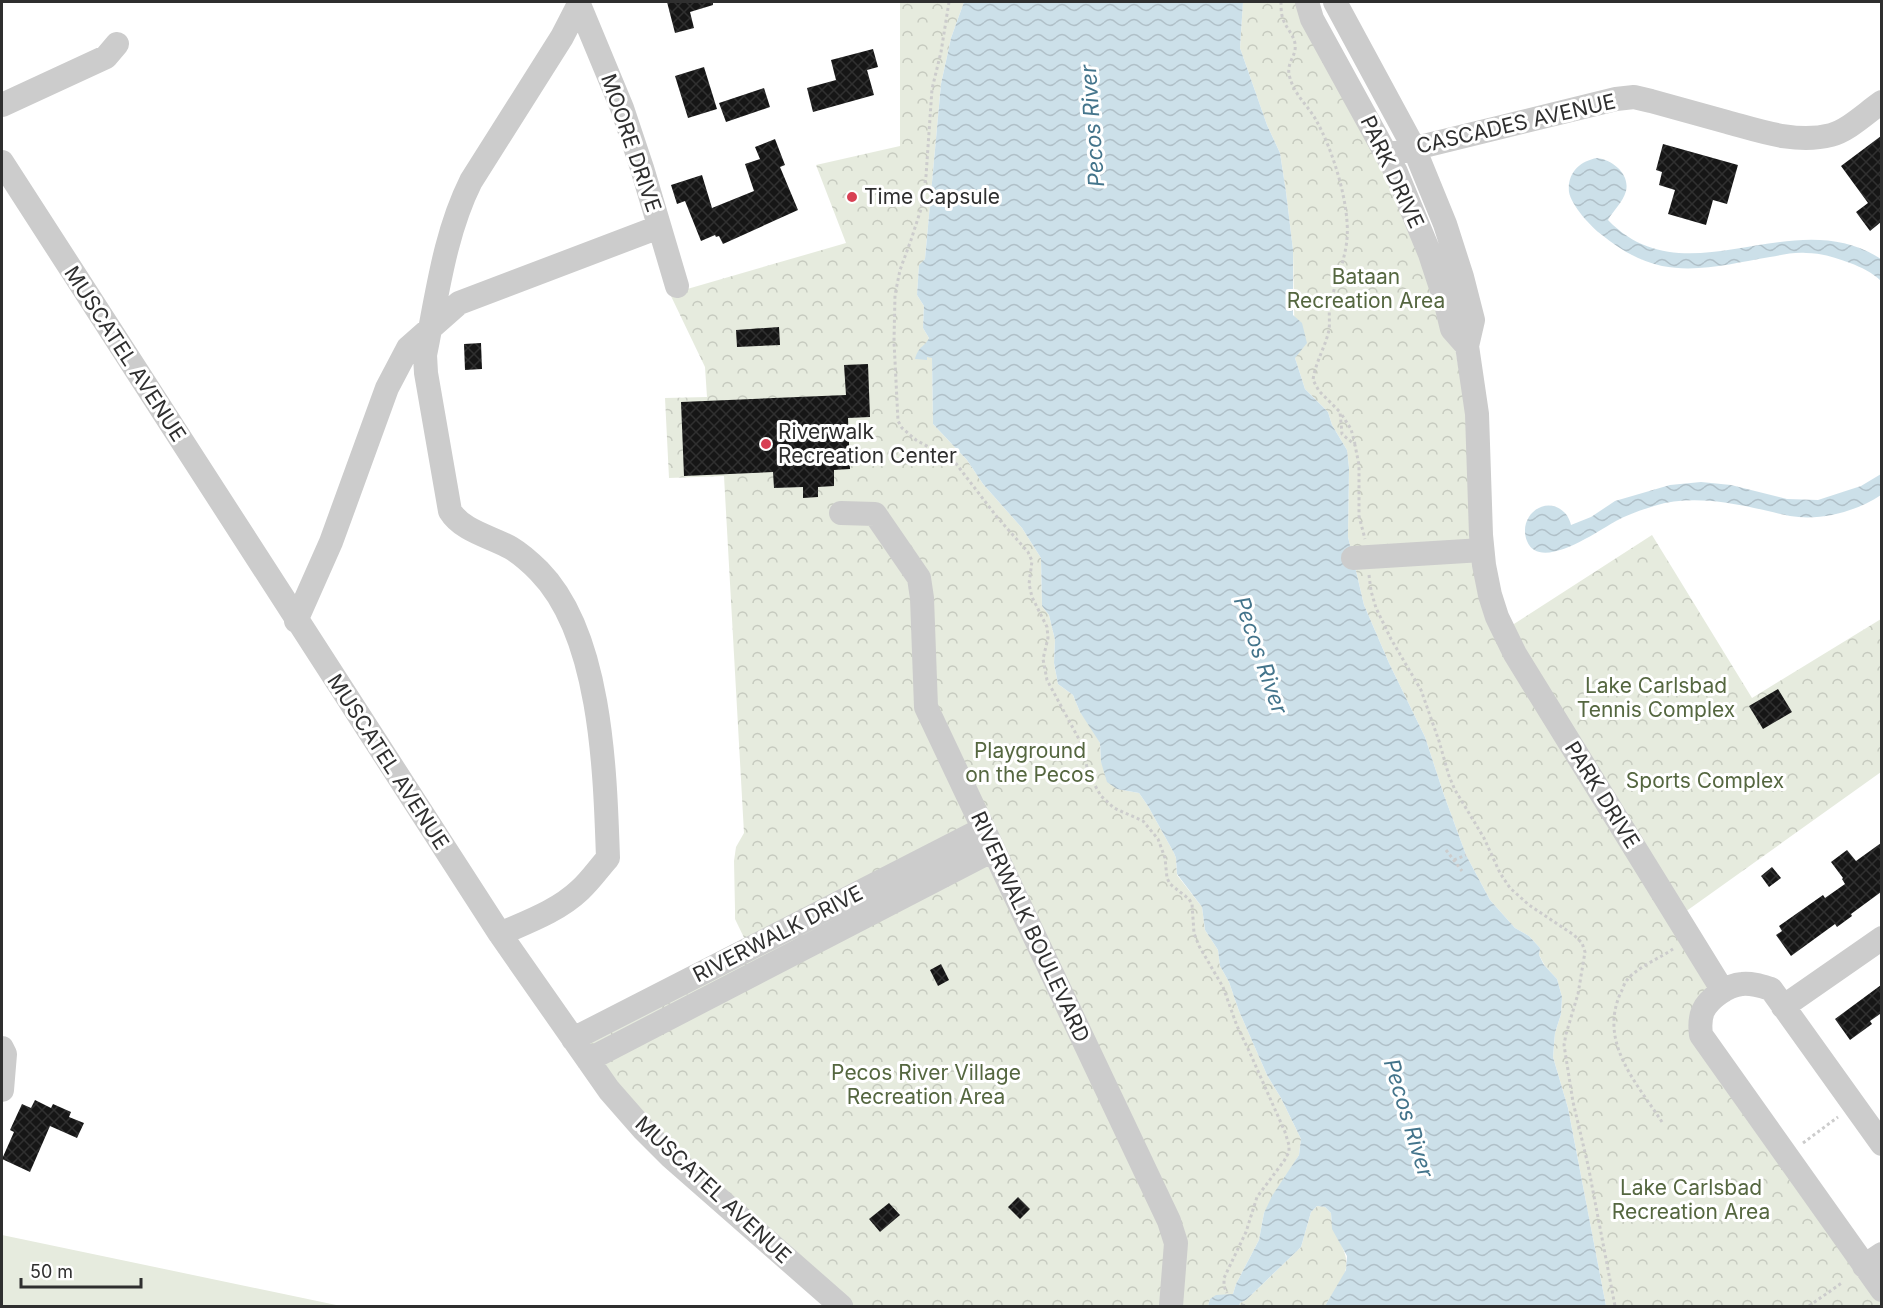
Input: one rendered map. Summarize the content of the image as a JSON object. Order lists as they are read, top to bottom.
{
  "streets": {
    "street": [
      "CASCADES AVENUE",
      "MOORE DRIVE",
      "PARK DRIVE",
      "MUSCATEL AVENUE",
      "RIVERWALK BOULEVARD",
      "RIVERWALK DRIVE"
    ]
  },
  "crossings": [
    ["CASCADES AVENUE", "PARK DRIVE"],
    ["MUSCATEL AVENUE", "RIVERWALK DRIVE"],
    ["RIVERWALK BOULEVARD", "RIVERWALK DRIVE"]
  ],
  "water": ["Pecos River"],
  "parks": [
    "Bataan Recreation Area",
    "Lake Carlsbad Tennis Complex",
    "Playground on the Pecos",
    "Sports Complex",
    "Pecos River Village Recreation Area",
    "Lake Carlsbad Recreation Area"
  ],
  "places": ["Time Capsule", "Riverwalk Recreation Center"],
  "scale_bar": "50 m"
}
